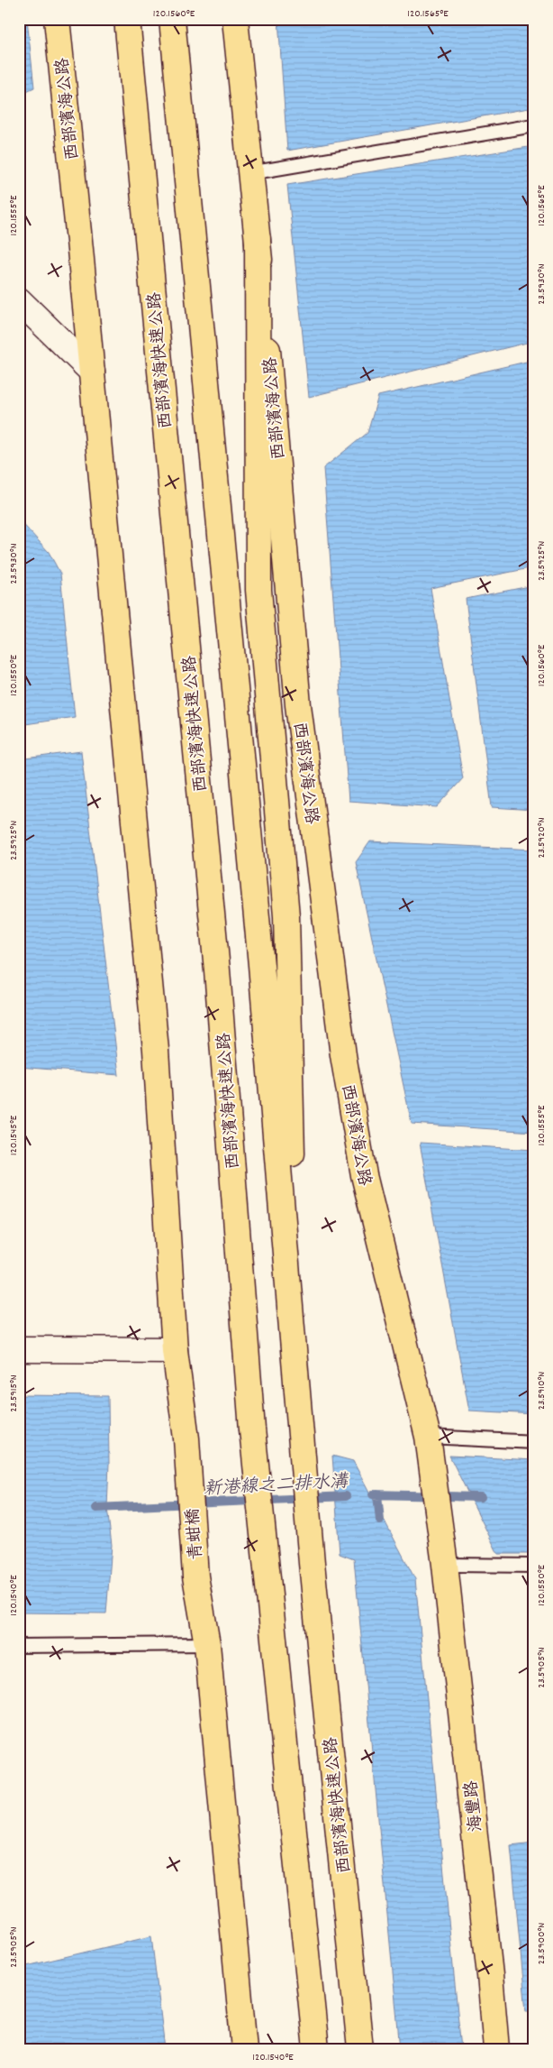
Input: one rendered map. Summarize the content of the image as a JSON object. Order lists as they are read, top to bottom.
{
  "streets": {
    "main road": [
      "西部濱海公路",
      "西部濱海快速公路",
      "青蚶橋",
      "海豐路"
    ]
  },
  "crossings": [
    ["西部濱海公路", "青蚶橋"]
  ],
  "water": ["新港線之二排水溝"],
  "coordinates": [
    "120.1560°E",
    "120.1565°E",
    "120.1555°E",
    "23.5930°N",
    "23.5925°N",
    "120.1550°E",
    "23.5920°N",
    "120.1545°E",
    "23.5910°N",
    "23.5915°N",
    "120.1540°E",
    "23.5905°N",
    "23.5900°N"
  ]
}
